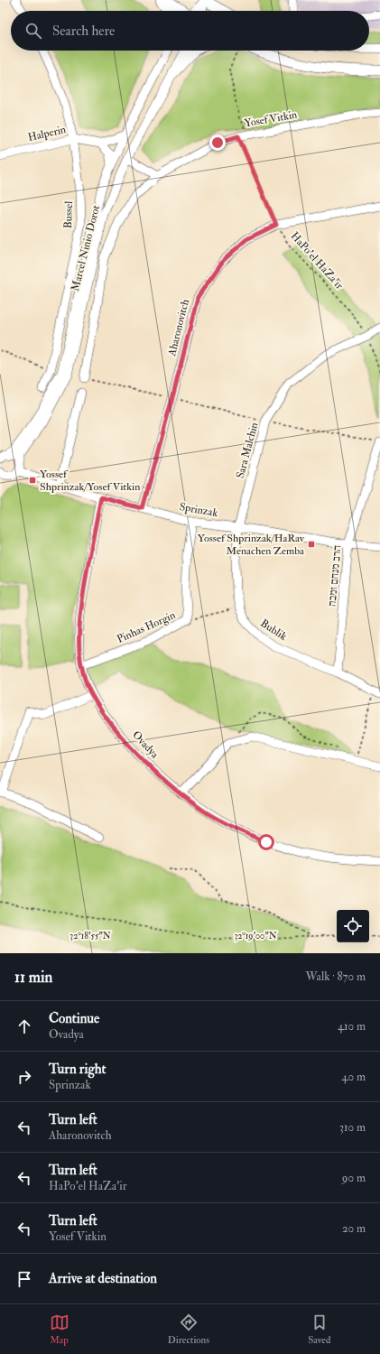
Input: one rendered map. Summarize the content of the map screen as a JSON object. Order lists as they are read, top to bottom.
{
  "streets": {
    "street": [
      "Yosef Vitkin",
      "Halperin",
      "Bussel",
      "Marcel Ninio Dorot",
      "Aharonovitch",
      "Sara Malchin",
      "Sprinzak",
      "הרב מנחם זמבה",
      "Pinhas Horgin",
      "Bublik",
      "Ovadya"
    ],
    "path": ["HaPo'el HaZa'ir"]
  },
  "crossings": [
    ["Yosef Vitkin", "HaPo'el HaZa'ir"],
    ["Halperin", "Bussel"],
    ["Halperin", "Marcel Ninio Dorot"],
    ["Marcel Ninio Dorot", "Sprinzak"],
    ["HaPo'el HaZa'ir", "Aharonovitch"],
    ["HaPo'el HaZa'ir", "Sara Malchin"],
    ["Aharonovitch", "Sprinzak"],
    ["Sara Malchin", "Sprinzak"],
    ["Sara Malchin", "Bublik"],
    ["Sprinzak", "הרב מנחם זמבה"],
    ["Sprinzak", "Pinhas Horgin"],
    ["Sprinzak", "Bublik"],
    ["Sprinzak", "Ovadya"],
    ["הרב מנחם זמבה", "Bublik"],
    ["Pinhas Horgin", "Ovadya"]
  ],
  "places": {
    "transit": ["Yossef Shprinzak/Yosef Vitkin", "Yossef Shprinzak/HaRav Menachen Zemba"]
  },
  "page": {
    "search": "Search here",
    "heading": ["11 min", "Walk · 870 m"],
    "list": [
      ["Continue", "Ovadya", "410 m"],
      ["Turn right", "Sprinzak", "40 m"],
      ["Turn left", "Aharonovitch", "310 m"],
      ["Turn left", "HaPo'el HaZa'ir", "90 m"],
      ["Turn left", "Yosef Vitkin", "20 m"],
      "Arrive at destination"
    ],
    "nav": ["Map", "Directions", "Saved"]
  },
  "coordinates": ["32°18'55\"N", "32°19'00\"N"]
}
